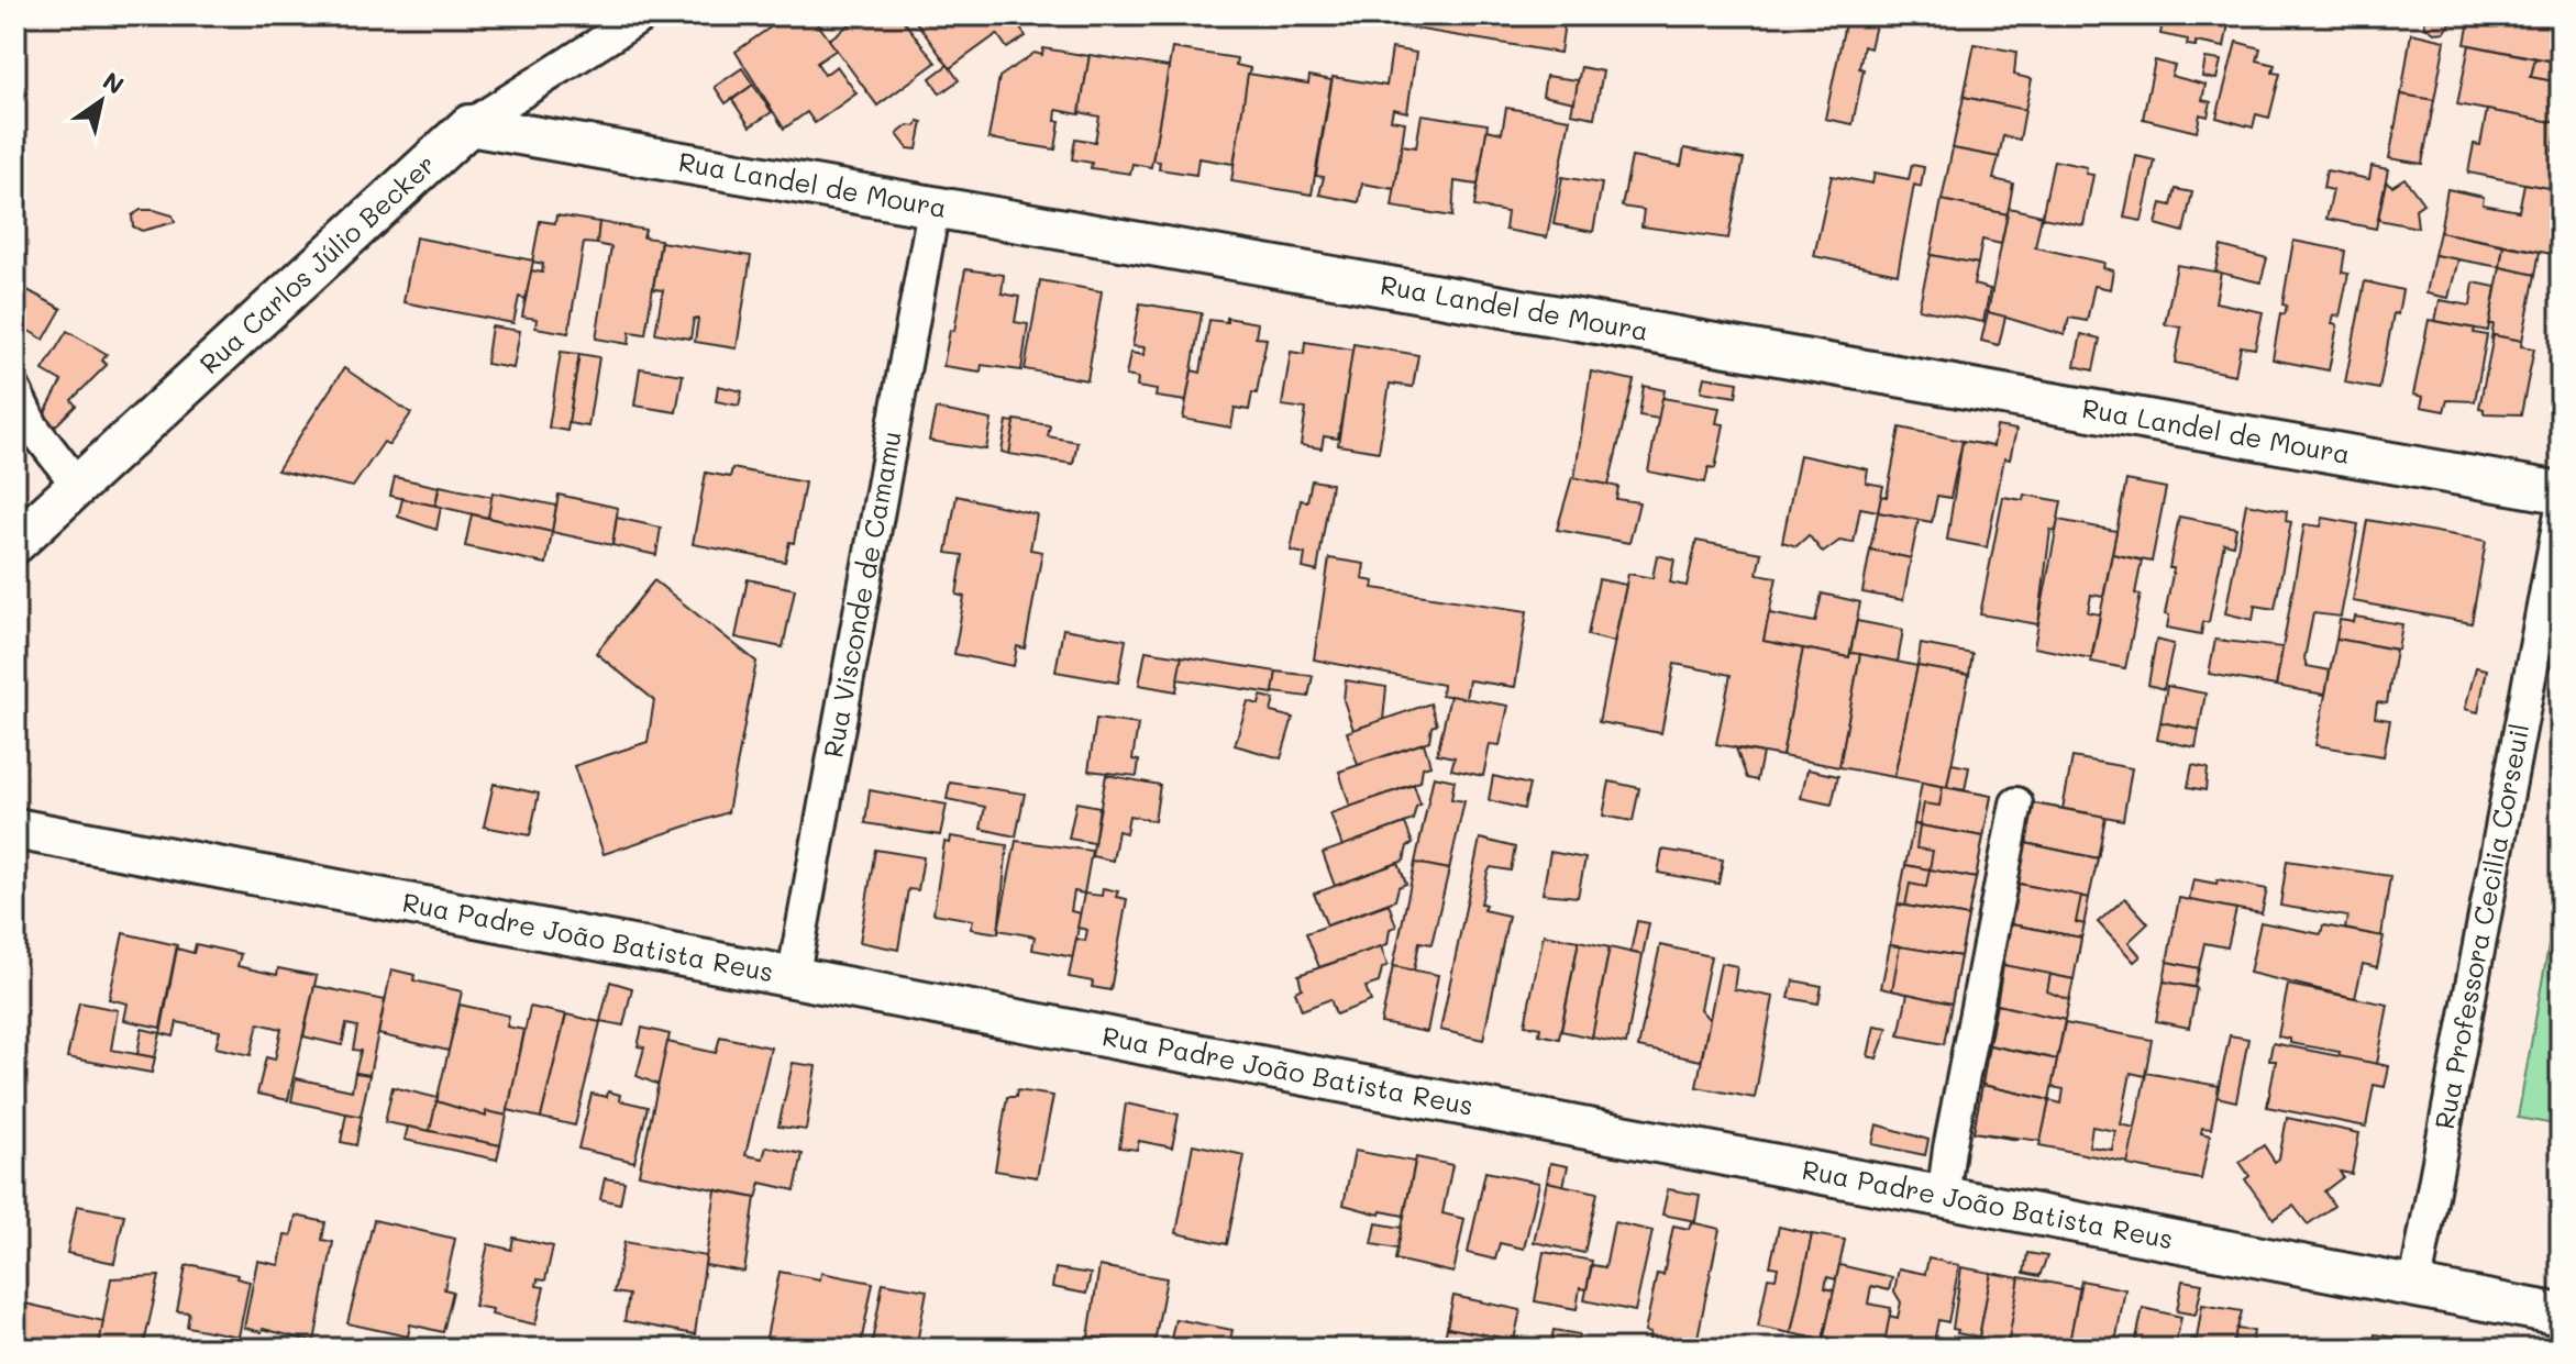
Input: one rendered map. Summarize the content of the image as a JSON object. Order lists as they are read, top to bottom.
{
  "streets": {
    "street": [
      "Rua Landel de Moura",
      "Rua Carlos Júlio Becker",
      "Rua Visconde de Camamu",
      "Rua Professora Cecilia Corseuil",
      "Rua Padre João Batista Reus"
    ]
  },
  "crossings": [
    ["Rua Landel de Moura", "Rua Carlos Júlio Becker"],
    ["Rua Landel de Moura", "Rua Visconde de Camamu"],
    ["Rua Visconde de Camamu", "Rua Padre João Batista Reus"],
    ["Rua Professora Cecilia Corseuil", "Rua Padre João Batista Reus"]
  ],
  "north": "top right"
}
